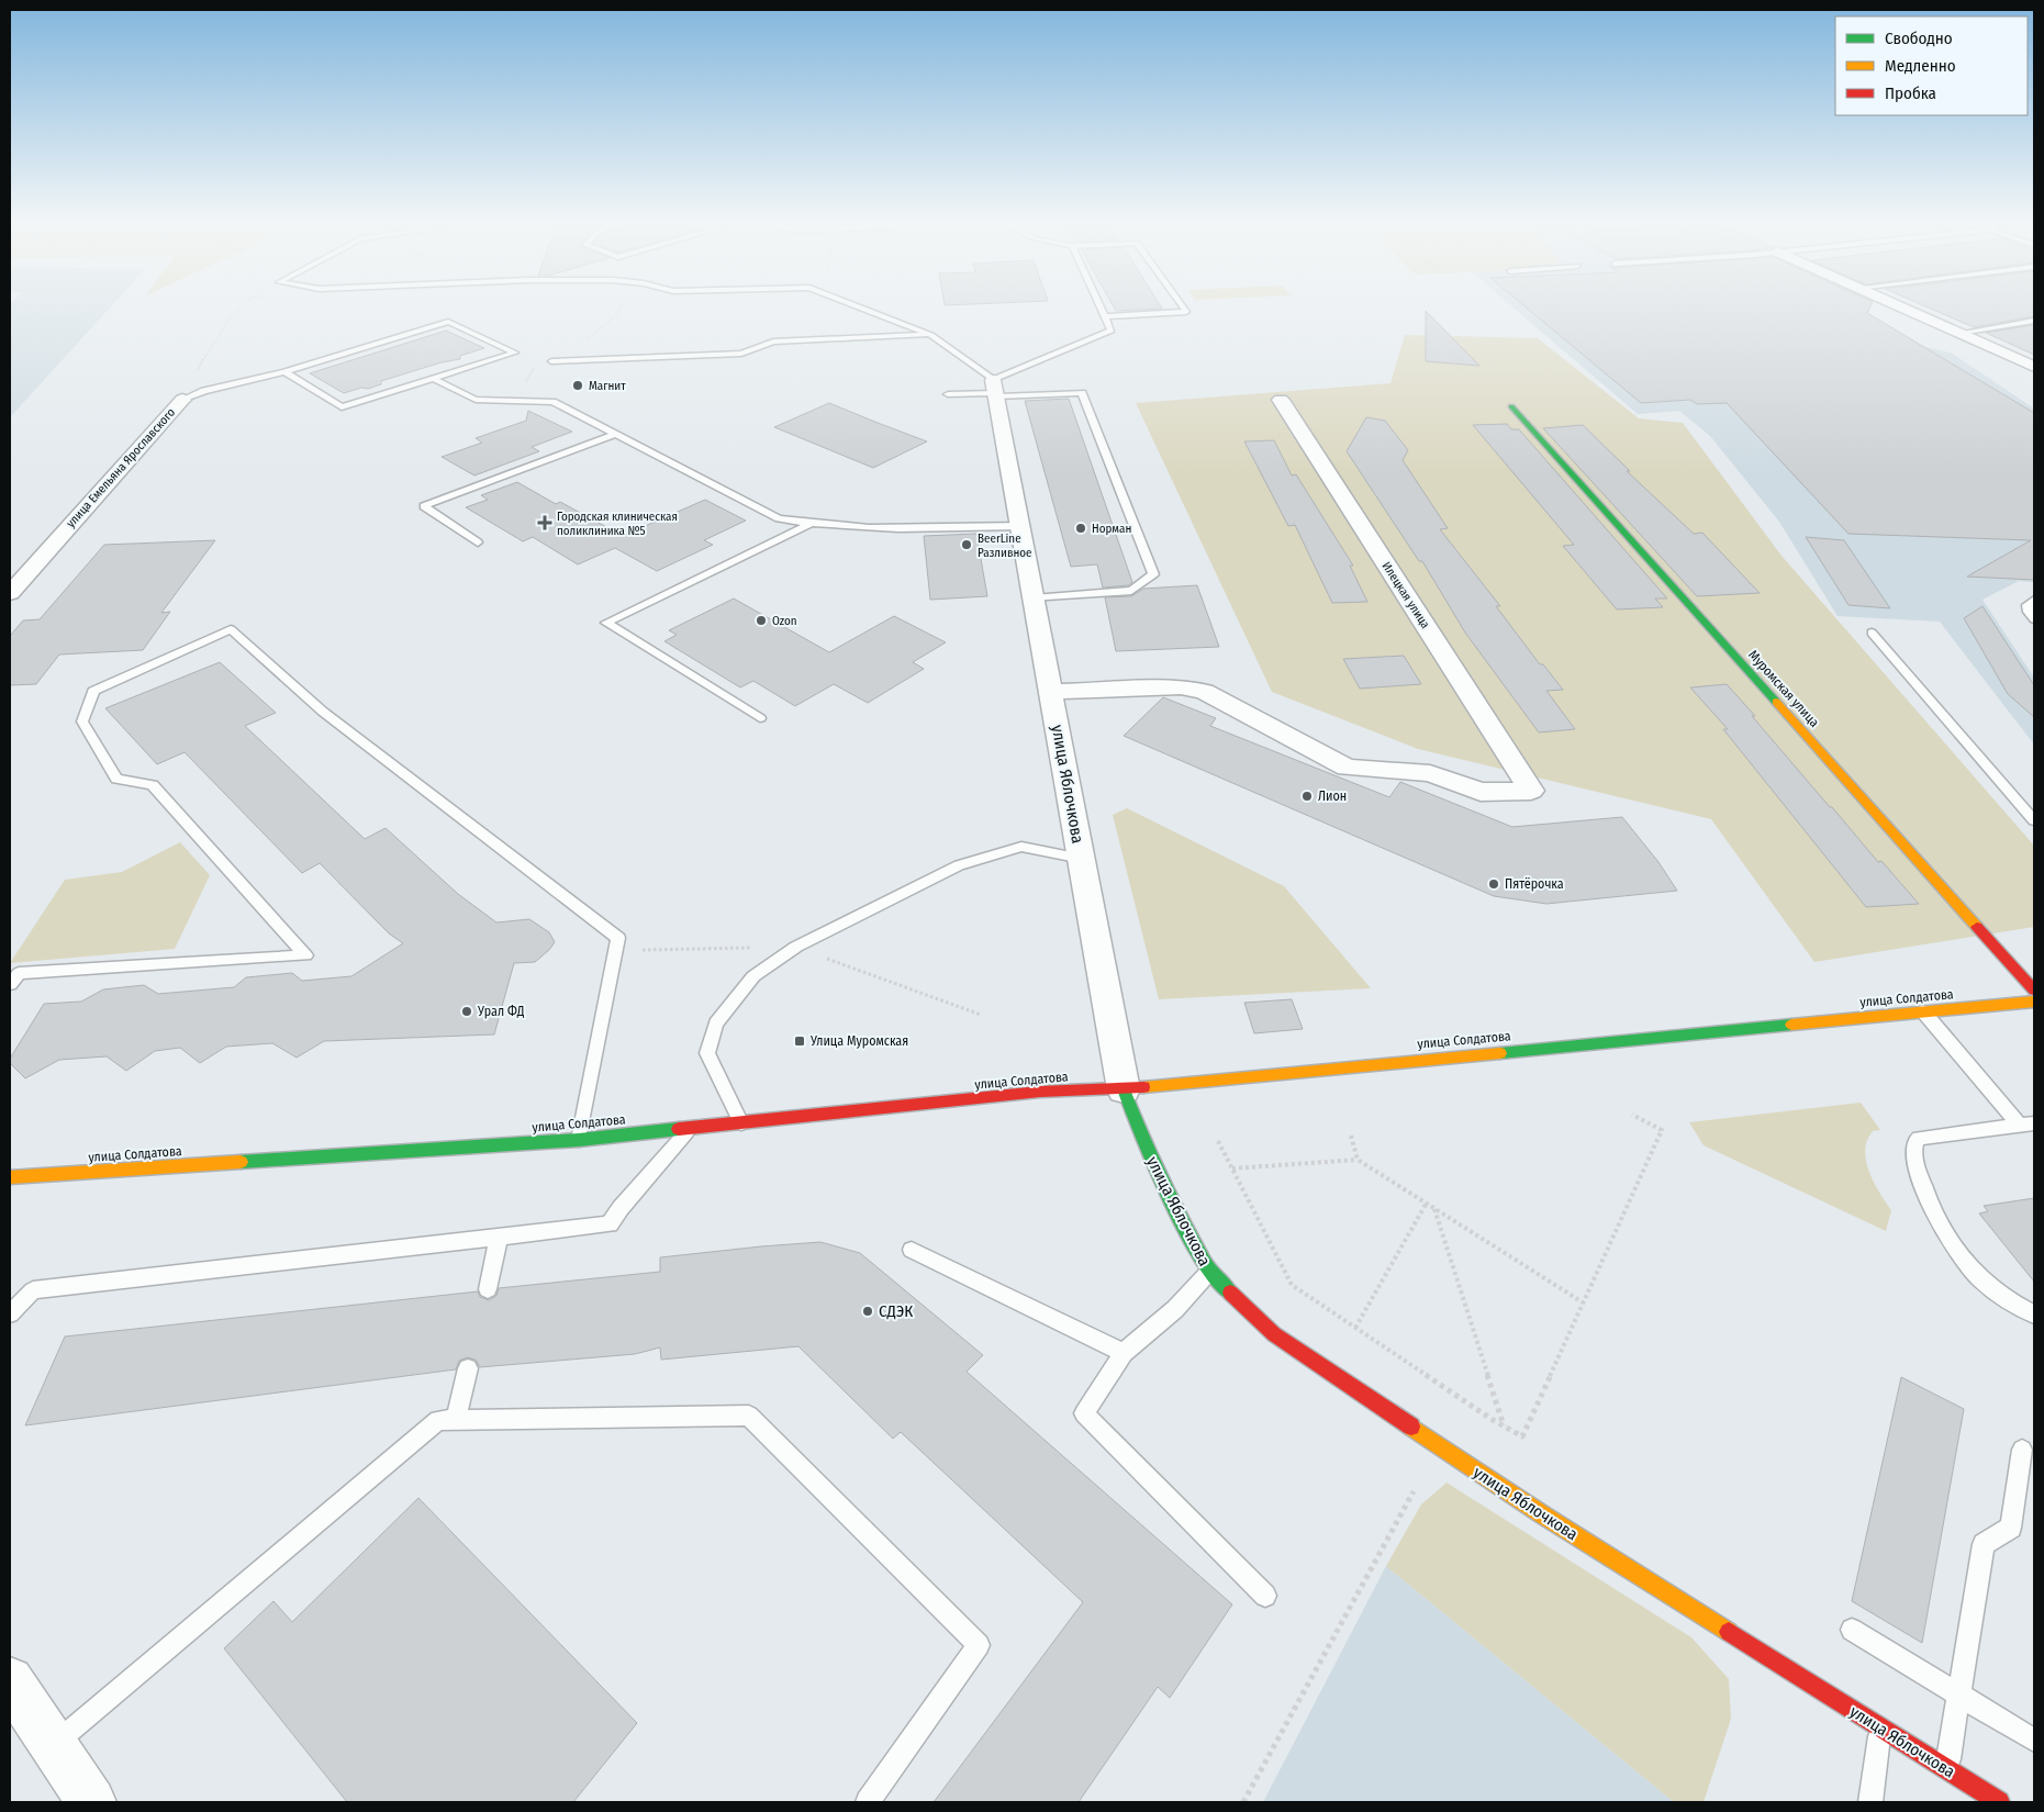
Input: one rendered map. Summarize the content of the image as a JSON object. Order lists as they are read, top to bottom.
{
  "streets": {
    "street": [
      "улица Емельяна Ярославского",
      "Илецкая улица",
      "Муромская улица",
      "улица Яблочкова",
      "улица Солдатова"
    ]
  },
  "crossings": [
    ["Илецкая улица", "улица Яблочкова"],
    ["улица Яблочкова", "улица Солдатова"]
  ],
  "places": {
    "other": [
      "Магнит",
      "Норман",
      "BeerLine Разливное",
      "Ozon",
      "Лион",
      "Пятёрочка",
      "Урал ФД",
      "СДЭК"
    ],
    "health": ["Городская клиническая поликлиника №5"],
    "transit": ["Улица Муромская"]
  },
  "legend": ["Свободно", "Медленно", "Пробка"]
}
